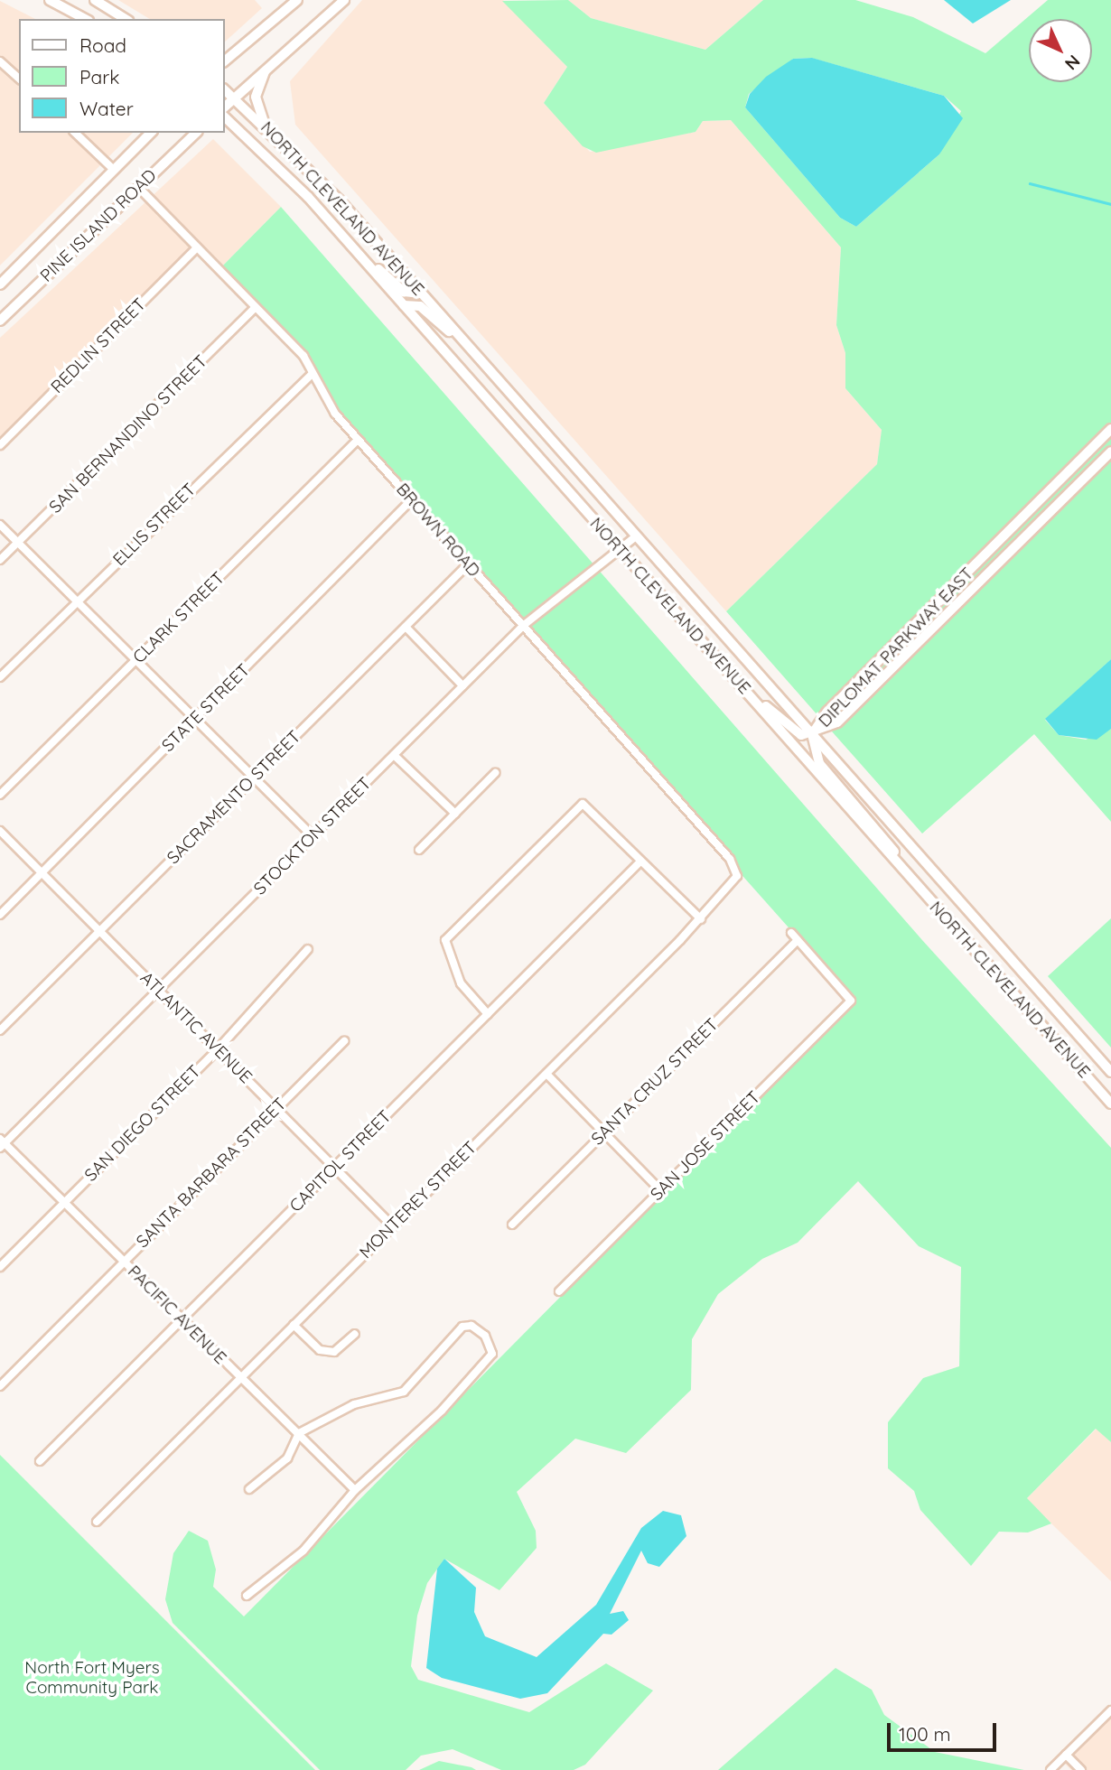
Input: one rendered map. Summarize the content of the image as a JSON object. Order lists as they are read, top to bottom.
{
  "streets": {
    "main road": ["NORTH CLEVELAND AVENUE", "PINE ISLAND ROAD", "DIPLOMAT PARKWAY EAST"],
    "street": [
      "REDLIN STREET",
      "SAN BERNANDINO STREET",
      "ELLIS STREET",
      "BROWN ROAD",
      "CLARK STREET",
      "STATE STREET",
      "SACRAMENTO STREET",
      "STOCKTON STREET",
      "ATLANTIC AVENUE",
      "SANTA CRUZ STREET",
      "SAN DIEGO STREET",
      "SAN JOSE STREET",
      "CAPITOL STREET",
      "SANTA BARBARA STREET",
      "MONTEREY STREET",
      "PACIFIC AVENUE"
    ]
  },
  "crossings": [
    ["NORTH CLEVELAND AVENUE", "DIPLOMAT PARKWAY EAST"],
    ["NORTH CLEVELAND AVENUE", "STOCKTON STREET"],
    ["PINE ISLAND ROAD", "BROWN ROAD"],
    ["REDLIN STREET", "BROWN ROAD"],
    ["SAN BERNANDINO STREET", "BROWN ROAD"],
    ["ELLIS STREET", "BROWN ROAD"],
    ["BROWN ROAD", "CLARK STREET"],
    ["BROWN ROAD", "STATE STREET"],
    ["BROWN ROAD", "SACRAMENTO STREET"],
    ["BROWN ROAD", "STOCKTON STREET"],
    ["BROWN ROAD", "MONTEREY STREET"],
    ["STATE STREET", "ATLANTIC AVENUE"],
    ["SACRAMENTO STREET", "ATLANTIC AVENUE"],
    ["STOCKTON STREET", "ATLANTIC AVENUE"],
    ["STOCKTON STREET", "PACIFIC AVENUE"],
    ["ATLANTIC AVENUE", "SAN DIEGO STREET"],
    ["ATLANTIC AVENUE", "CAPITOL STREET"],
    ["ATLANTIC AVENUE", "SANTA BARBARA STREET"],
    ["ATLANTIC AVENUE", "MONTEREY STREET"],
    ["SANTA CRUZ STREET", "SAN JOSE STREET"],
    ["SAN DIEGO STREET", "PACIFIC AVENUE"],
    ["CAPITOL STREET", "PACIFIC AVENUE"],
    ["SANTA BARBARA STREET", "PACIFIC AVENUE"],
    ["MONTEREY STREET", "PACIFIC AVENUE"]
  ],
  "parks": ["North Fort Myers Community Park"],
  "legend": ["Road", "Park", "Water"],
  "scale_bar": "100 m",
  "north": "bottom right"
}
